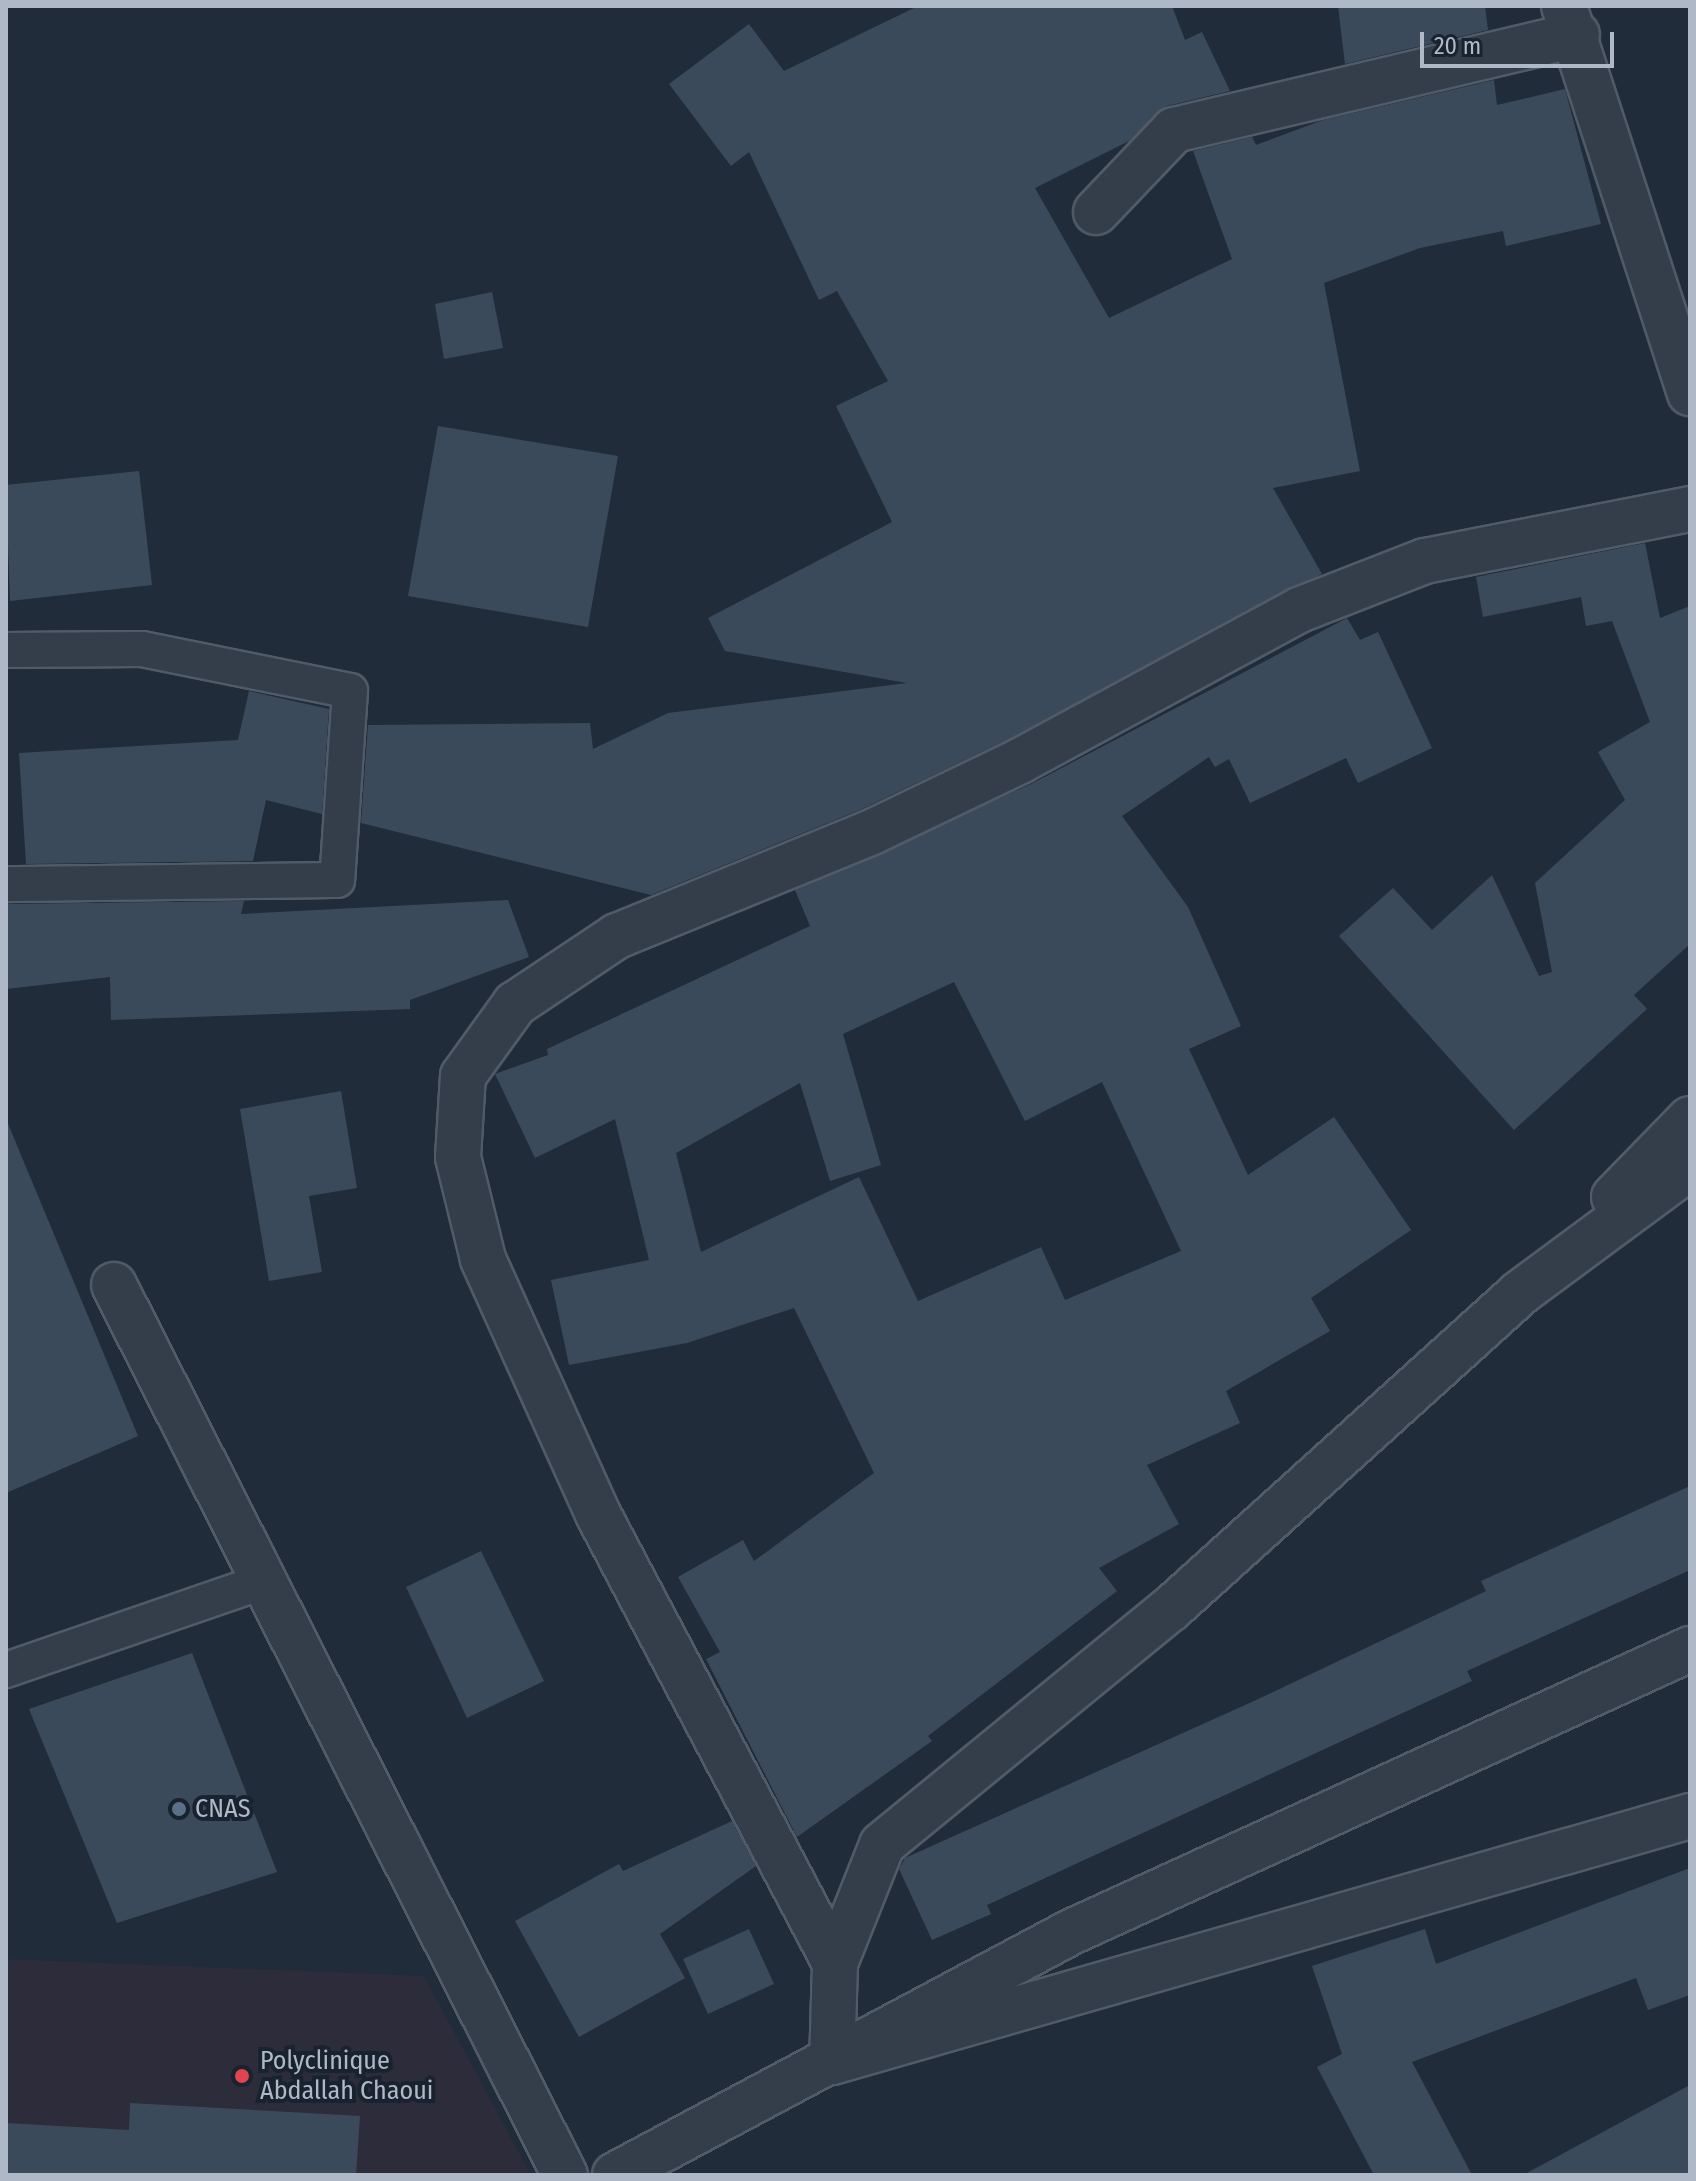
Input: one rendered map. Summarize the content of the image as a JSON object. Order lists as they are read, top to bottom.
{
  "places": ["CNAS", "Polyclinique Abdallah Chaoui"],
  "scale_bar": "20 m"
}
